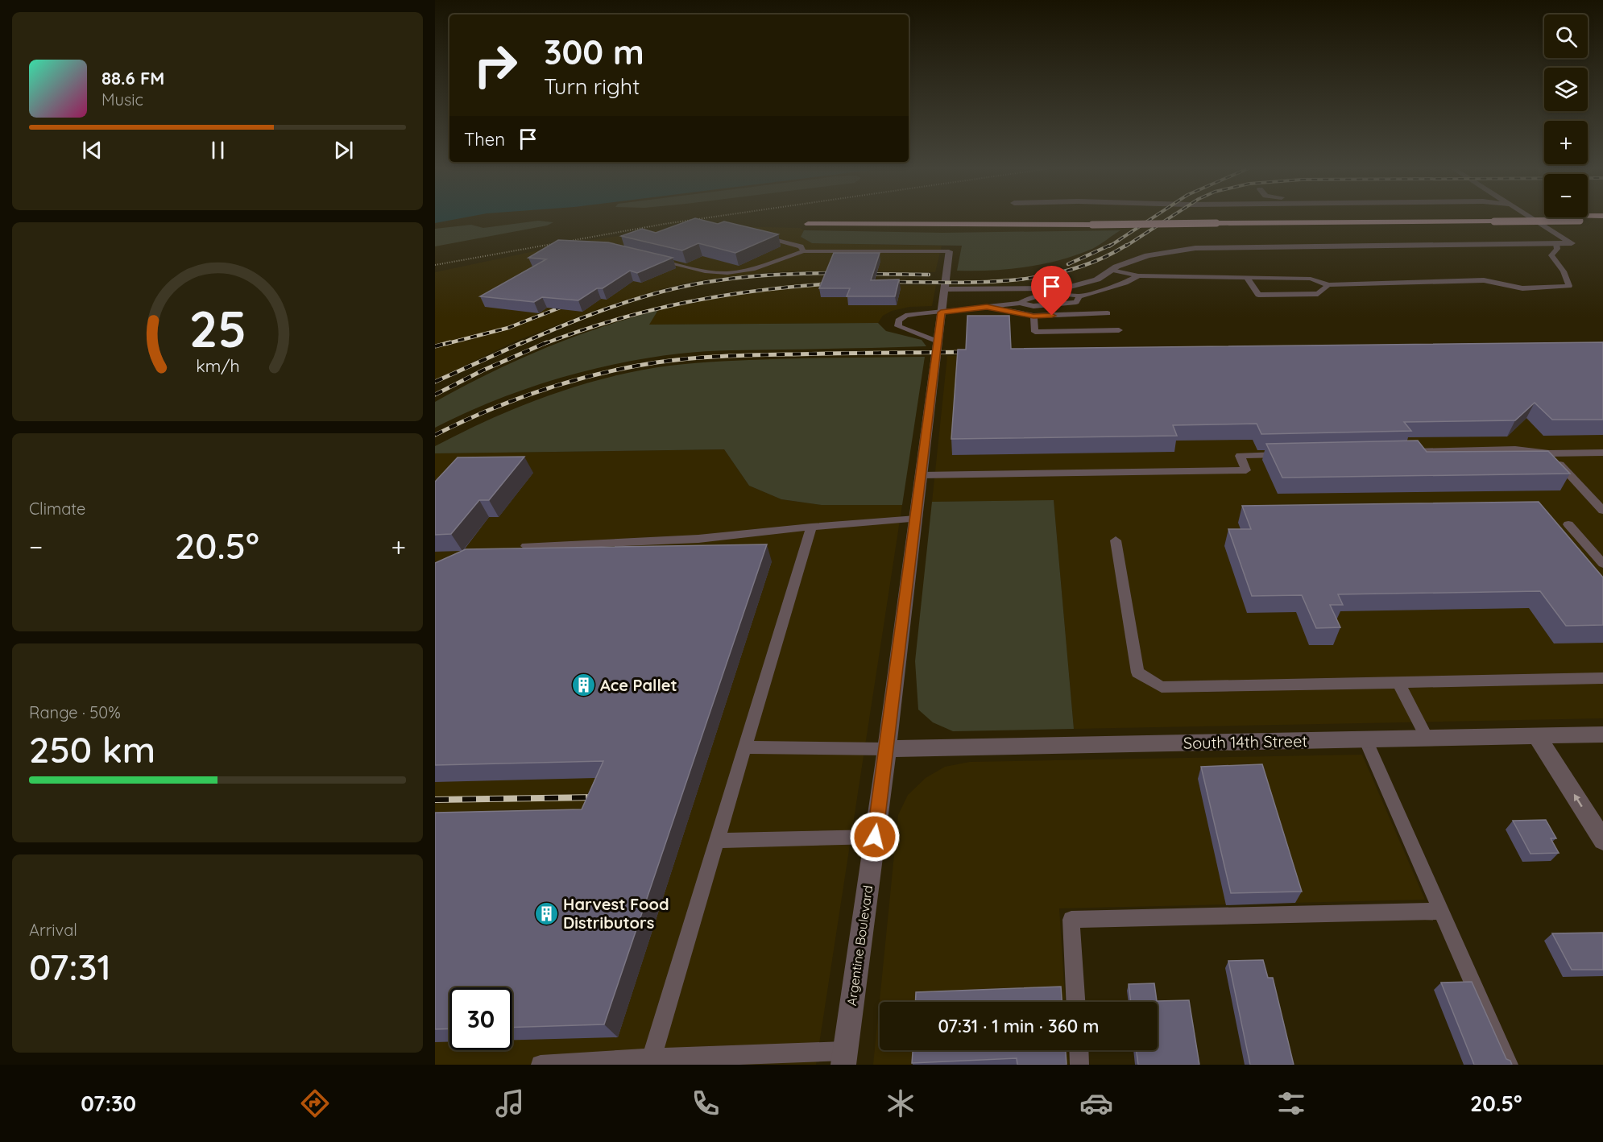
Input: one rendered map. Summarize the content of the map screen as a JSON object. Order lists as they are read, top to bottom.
{
  "streets": {
    "street": ["South 14th Street", "Argentine Boulevard"]
  },
  "crossings": [
    ["South 14th Street", "Argentine Boulevard"]
  ],
  "places": {
    "building": ["Ace Pallet", "Harvest Food Distributors"]
  },
  "page": {
    "map_buttons": ["+", "−"],
    "turn": ["300 m", "Turn right"],
    "song": ["88.6 FM", "Music"],
    "then": "Then",
    "tile": [
      "Climate",
      ["Range · 50%", "250 km"],
      ["Arrival", "07:31"]
    ],
    "heat": ["−", "20.5°", "+"],
    "limit": "30",
    "trip": "07:31 · 1 min · 360 m",
    "tabs": ["07:30", "20.5°"],
    "gauge": ["25", "km/h"]
  }
}
